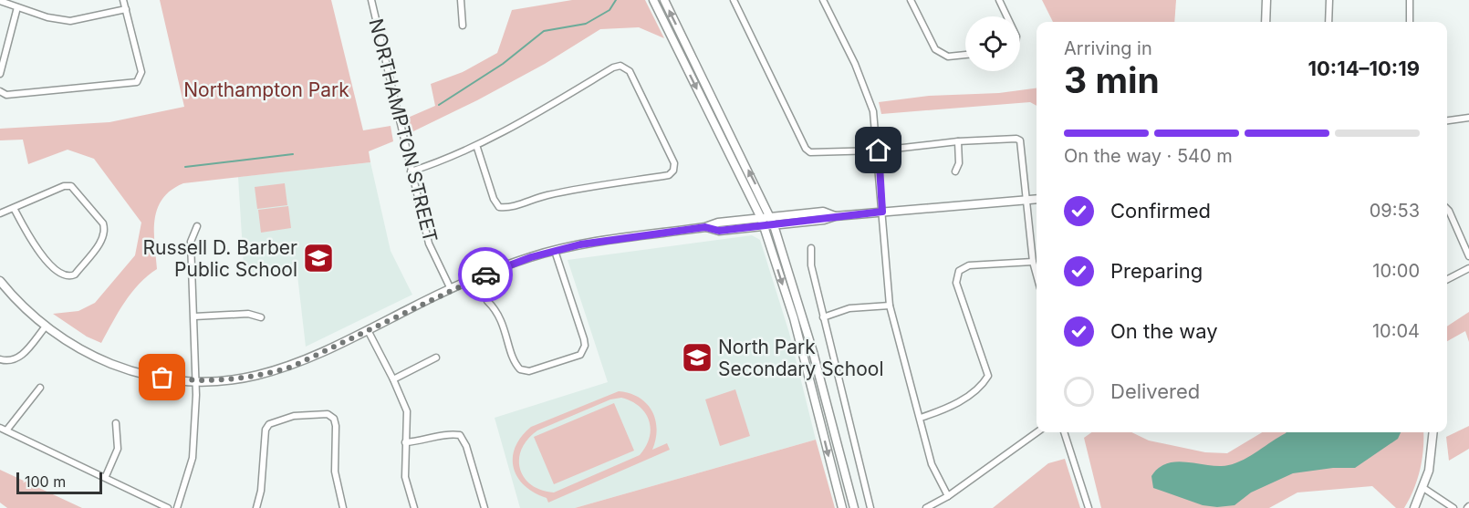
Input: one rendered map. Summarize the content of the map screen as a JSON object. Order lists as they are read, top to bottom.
{
  "streets": {
    "street": ["NORTHAMPTON STREET"]
  },
  "parks": ["Northampton Park"],
  "places": {
    "school or university": ["Russell D. Barber Public School", "North Park Secondary School"]
  },
  "scale_bar": "100 m",
  "page": {
    "heading": ["3 min", "Arriving in", "10:14–10:19"],
    "bar": "On the way · 540 m",
    "list": [
      ["Confirmed", "09:53"],
      ["Preparing", "10:00"],
      ["On the way", "10:04"],
      "Delivered"
    ],
    "scale": "100 m"
  }
}
